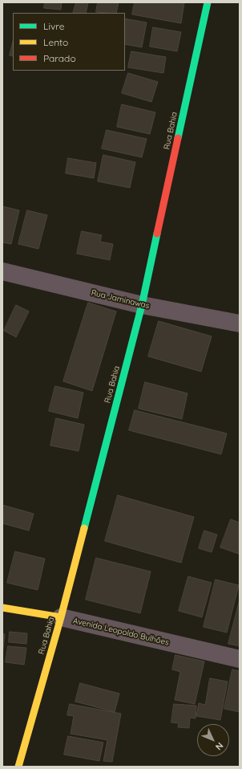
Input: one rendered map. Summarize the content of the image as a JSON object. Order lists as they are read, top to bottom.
{
  "streets": {
    "street": ["Rua Bahia", "Rua Jaminawas", "Avenida Leopoldo Bulhões"]
  },
  "crossings": [
    ["Rua Bahia", "Rua Jaminawas"],
    ["Rua Bahia", "Avenida Leopoldo Bulhões"]
  ],
  "legend": ["Livre", "Lento", "Parado"],
  "north": "bottom right"
}
